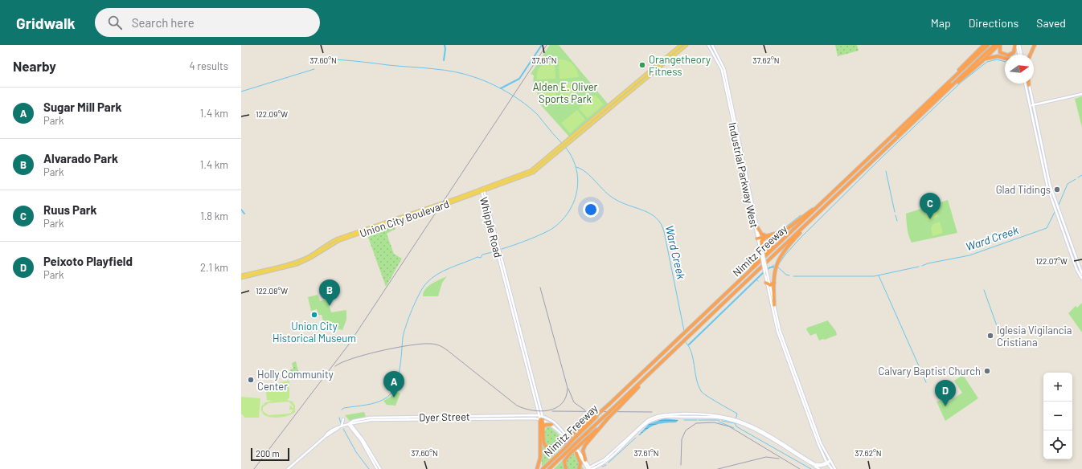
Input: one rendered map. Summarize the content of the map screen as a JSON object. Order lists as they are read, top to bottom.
{
  "streets": {
    "highway": ["Nimitz Freeway"],
    "main road": [
      "Industrial Parkway West",
      "Union City Boulevard",
      "Whipple Road",
      "Dyer Street"
    ]
  },
  "crossings": [
    ["Union City Boulevard", "Whipple Road"],
    ["Whipple Road", "Dyer Street"]
  ],
  "water": ["Ward Creek"],
  "parks": ["Alden E. Oliver Sports Park"],
  "places": [
    "Orangetheory Fitness",
    "Glad Tidings",
    "Union City Historical Museum",
    "Iglesia Vigilancia Cristiana",
    "Calvary Baptist Church",
    "Holly Community Center"
  ],
  "scale_bar": "200 m",
  "north": "right",
  "page": {
    "header": "Gridwalk",
    "search": "Search here",
    "nav": ["Map", "Directions", "Saved"],
    "heading": ["Nearby", "4 results"],
    "list": [
      {
        "mark": "A",
        "name": "Sugar Mill Park",
        "note": "Park",
        "value": "1.4 km"
      },
      {
        "mark": "B",
        "name": "Alvarado Park",
        "note": "Park",
        "value": "1.4 km"
      },
      {
        "mark": "C",
        "name": "Ruus Park",
        "note": "Park",
        "value": "1.8 km"
      },
      {
        "mark": "D",
        "name": "Peixoto Playfield",
        "note": "Park",
        "value": "2.1 km"
      }
    ],
    "pins": [
      "C",
      "B",
      "A",
      "D"
    ],
    "map_buttons": ["+", "−"],
    "scale": "200 m"
  },
  "coordinates": [
    "37.60°N",
    "37.61°N",
    "37.62°N",
    "122.09°W",
    "122.07°W",
    "122.08°W"
  ]
}
